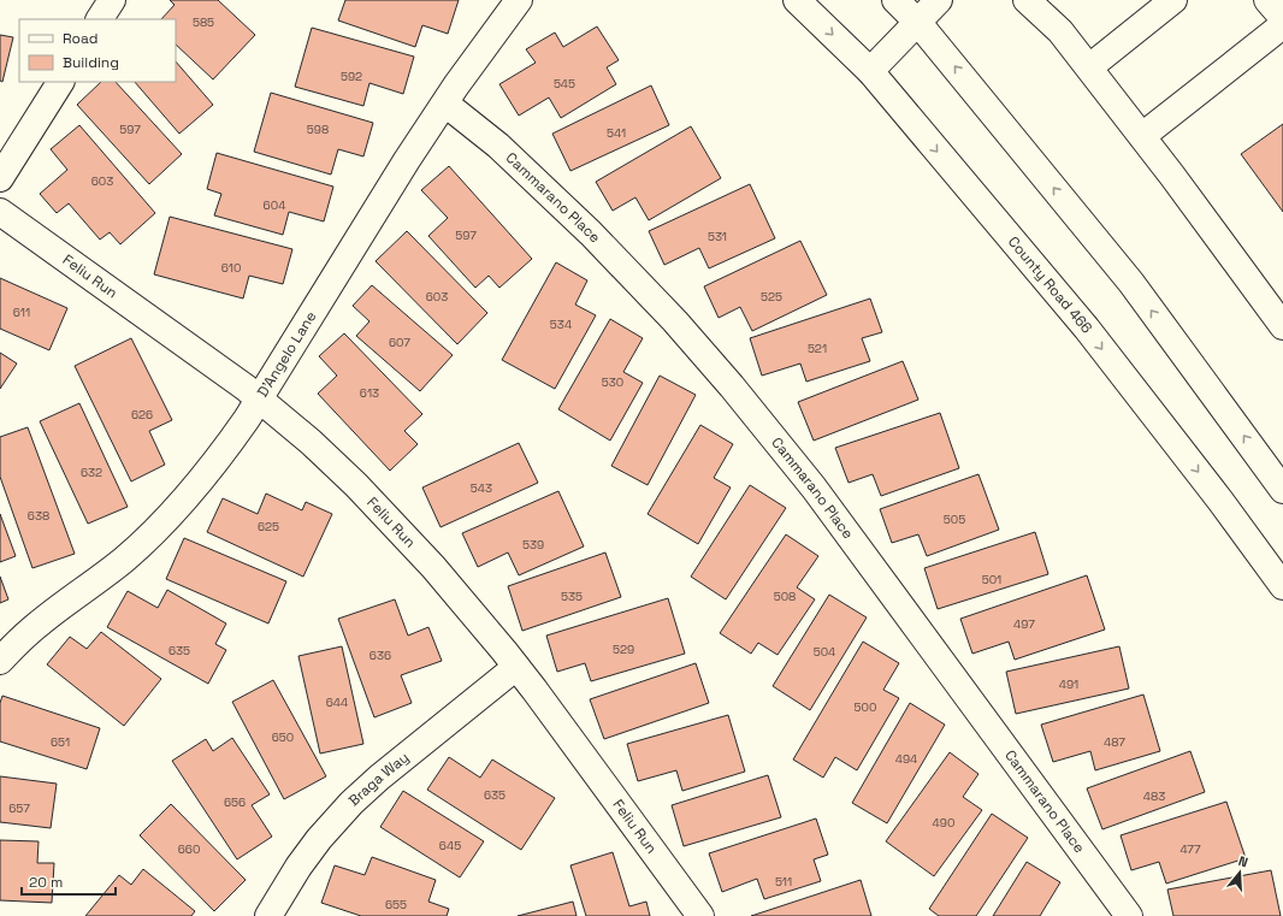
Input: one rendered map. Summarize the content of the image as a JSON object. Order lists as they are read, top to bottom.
{
  "streets": {
    "street": [
      "Cammarano Place",
      "Feliu Run",
      "County Road 466",
      "D'Angelo Lane",
      "Braga Way"
    ]
  },
  "crossings": [
    ["Cammarano Place", "D'Angelo Lane"],
    ["Feliu Run", "D'Angelo Lane"],
    ["Feliu Run", "Braga Way"]
  ],
  "house_numbers": [
    "585",
    "592",
    "545",
    "597",
    "598",
    "541",
    "603",
    "604",
    "597",
    "531",
    "610",
    "603",
    "525",
    "611",
    "534",
    "607",
    "521",
    "530",
    "613",
    "626",
    "632",
    "543",
    "638",
    "505",
    "625",
    "539",
    "501",
    "535",
    "508",
    "497",
    "529",
    "635",
    "504",
    "636",
    "491",
    "644",
    "500",
    "650",
    "651",
    "487",
    "494",
    "635",
    "483",
    "656",
    "657",
    "490",
    "645",
    "660",
    "477",
    "511",
    "655"
  ],
  "legend": ["Road", "Building"],
  "scale_bar": "20 m",
  "north": "top"
}
